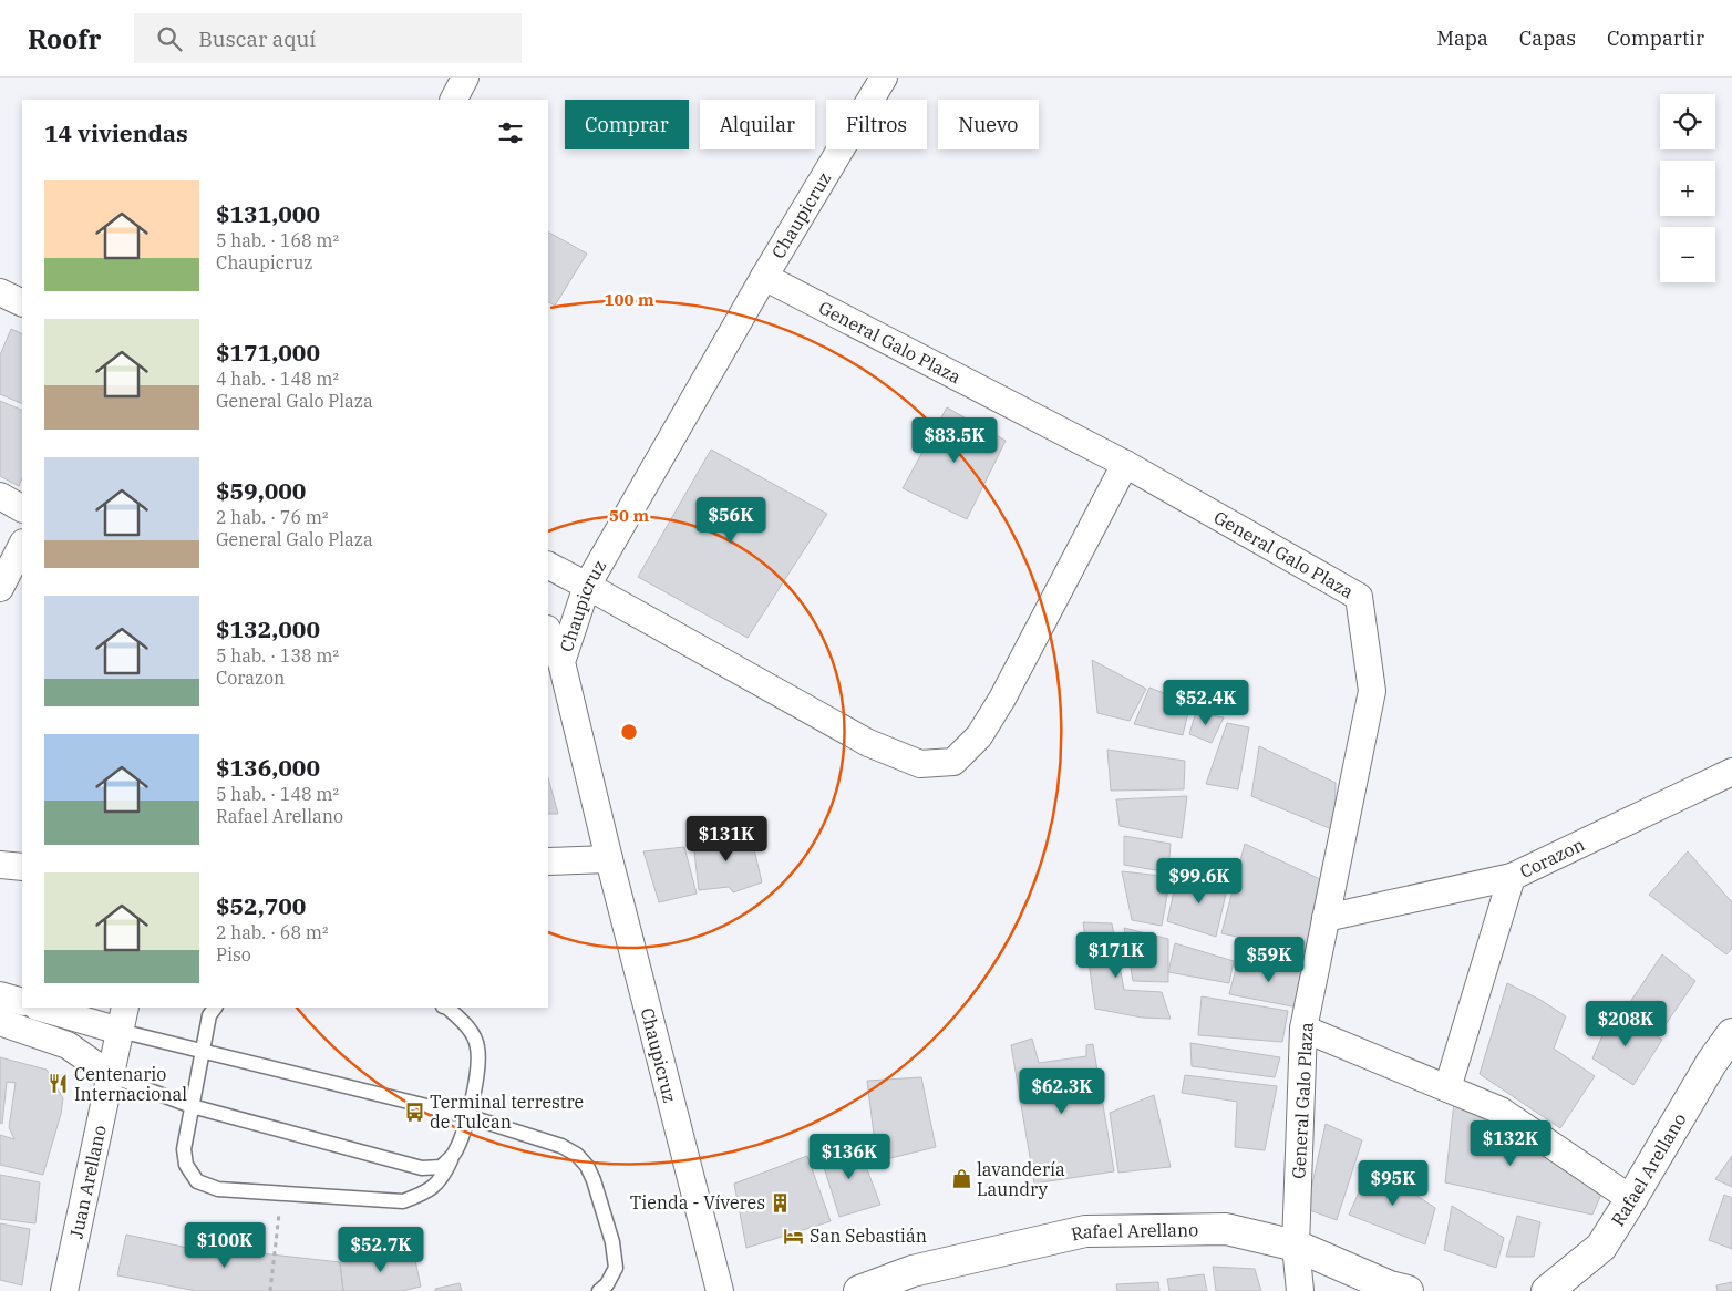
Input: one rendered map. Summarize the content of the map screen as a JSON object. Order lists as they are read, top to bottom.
{
  "streets": {
    "main road": ["Rafael Arellano"],
    "street": [
      "Chaupicruz",
      "General Galo Plaza",
      "Corazon",
      "Juan Arellano"
    ]
  },
  "crossings": [
    ["Chaupicruz", "General Galo Plaza"],
    ["General Galo Plaza", "Rafael Arellano"]
  ],
  "places": {
    "restaurant": ["Centenario Internacional"],
    "bus stop": ["Terminal terrestre de Tulcan"],
    "shop": ["lavandería Laundry"],
    "building": ["Tienda - Víveres"],
    "hotel": ["San Sebastián"]
  },
  "page": {
    "header": "Roofr",
    "search": "Buscar aquí",
    "nav": ["Mapa", "Capas", "Compartir"],
    "map_buttons": ["+", "−"],
    "chip": [
      "Comprar",
      "Alquilar",
      "Filtros",
      "Nuevo"
    ],
    "heading": "14 viviendas",
    "list": [
      {
        "name": "$131,000",
        "note": "5 hab. · 168 m² · Chaupicruz"
      },
      {
        "name": "$171,000",
        "note": "4 hab. · 148 m² · General Galo Plaza"
      },
      {
        "name": "$59,000",
        "note": "2 hab. · 76 m² · General Galo Plaza"
      },
      {
        "name": "$132,000",
        "note": "5 hab. · 138 m² · Corazon"
      },
      {
        "name": "$136,000",
        "note": "5 hab. · 148 m² · Rafael Arellano"
      },
      {
        "name": "$52,700",
        "note": "2 hab. · 68 m² · Piso"
      }
    ],
    "price": [
      "$83.5K",
      "$56K",
      "$52.4K",
      "$131K",
      "$99.6K",
      "$171K",
      "$59K",
      "$208K",
      "$62.3K",
      "$132K",
      "$136K",
      "$95K",
      "$100K",
      "$52.7K"
    ]
  },
  "rings": ["100 m", "50 m"]
}
